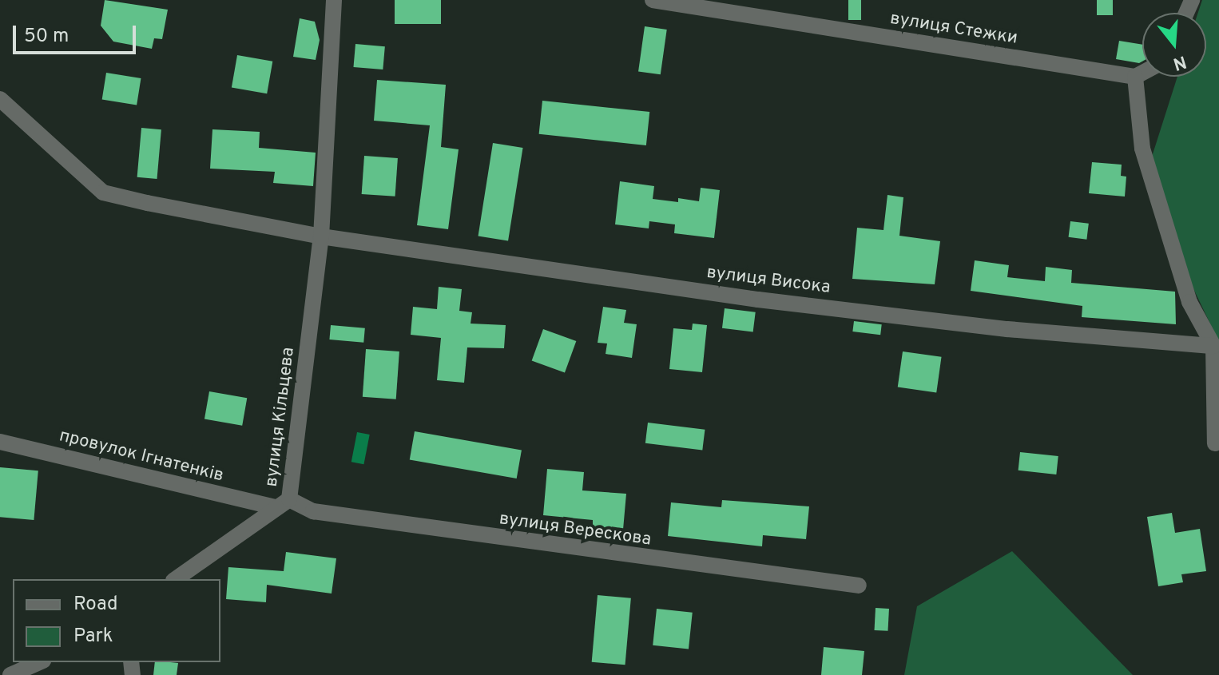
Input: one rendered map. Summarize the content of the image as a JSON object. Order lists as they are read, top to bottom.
{
  "streets": {
    "street": [
      "вулиця Стежки",
      "вулиця Висока",
      "вулиця Кільцева",
      "провулок Ігнатенків",
      "вулиця Верескова"
    ]
  },
  "crossings": [
    ["вулиця Висока", "вулиця Кільцева"],
    ["вулиця Кільцева", "провулок Ігнатенків"],
    ["вулиця Кільцева", "вулиця Верескова"]
  ],
  "legend": ["Road", "Park"],
  "scale_bar": "50 m",
  "north": "bottom"
}
